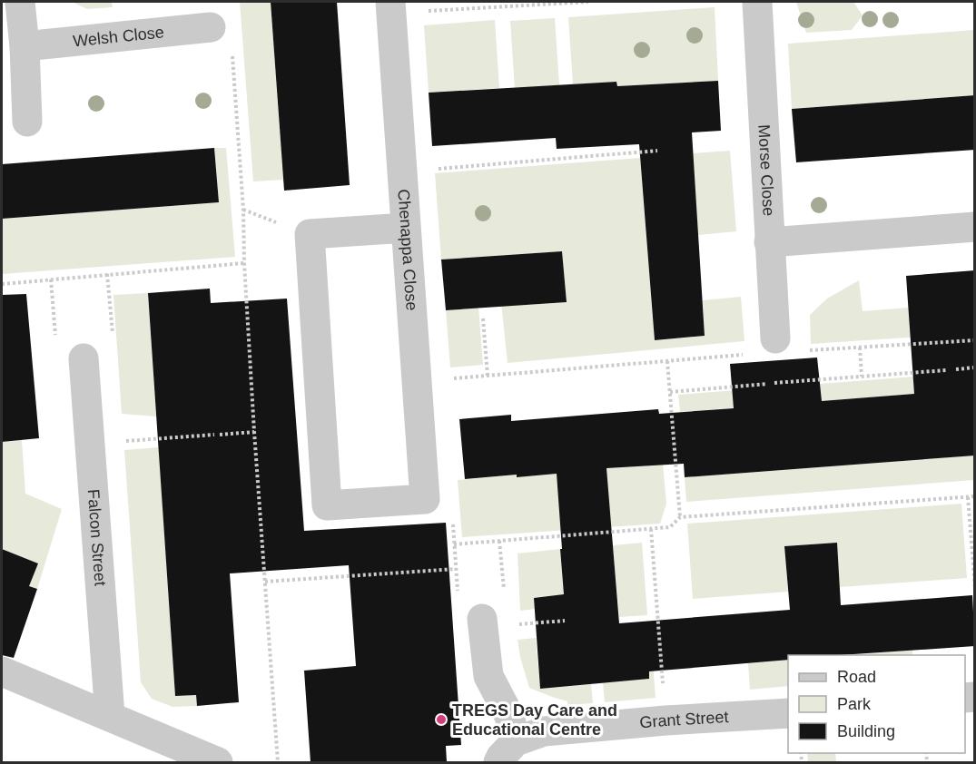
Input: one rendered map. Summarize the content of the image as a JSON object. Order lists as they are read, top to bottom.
{
  "streets": {
    "street": [
      "Welsh Close",
      "Morse Close",
      "Chenappa Close",
      "Falcon Street",
      "Grant Street"
    ]
  },
  "places": ["TREGS Day Care and Educational Centre"],
  "legend": ["Road", "Park", "Building"]
}
